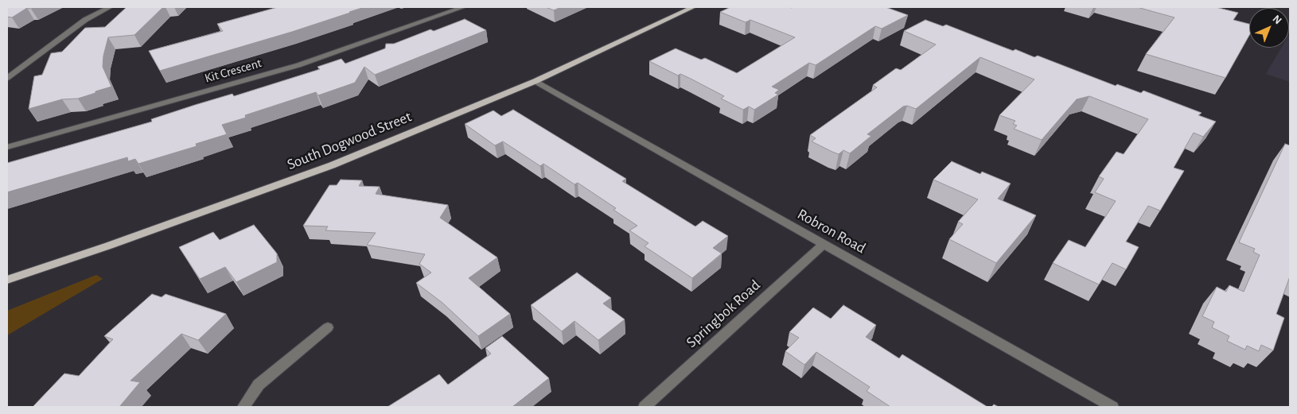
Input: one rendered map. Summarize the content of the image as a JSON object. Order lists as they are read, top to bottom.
{
  "streets": {
    "main road": ["South Dogwood Street"],
    "street": ["Kit Crescent", "Robron Road", "Springbok Road"]
  },
  "crossings": [
    ["South Dogwood Street", "Robron Road"],
    ["Robron Road", "Springbok Road"]
  ],
  "north": "top right"
}
